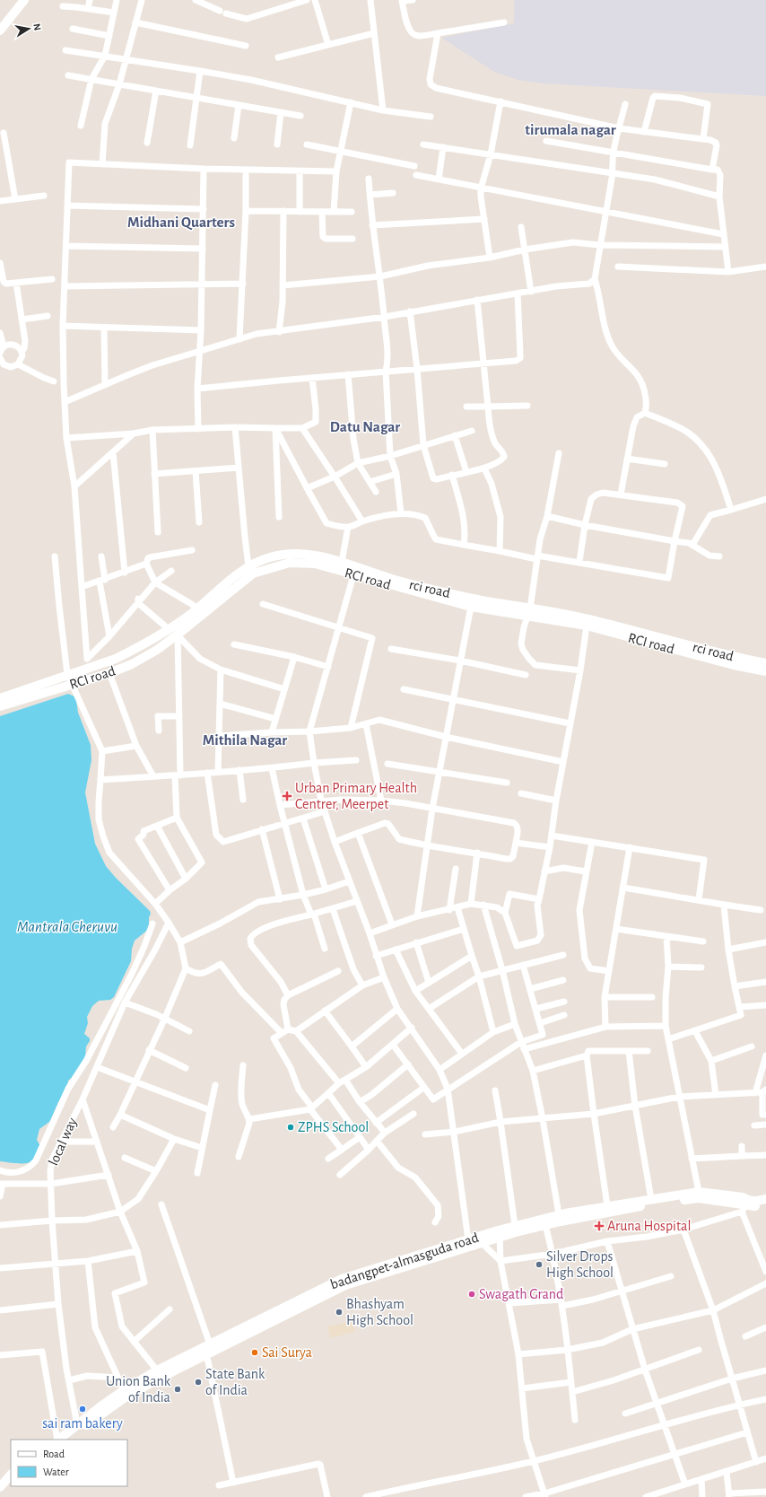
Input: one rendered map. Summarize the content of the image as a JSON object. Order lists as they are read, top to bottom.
{
  "streets": {
    "main road": ["RCI road", "rci road", "badangpet-almasguda road"],
    "street": ["local way"]
  },
  "crossings": [
    ["RCI road", "rci road"],
    ["local way", "badangpet-almasguda road"]
  ],
  "districts": [
    "tirumala nagar",
    "Midhani Quarters",
    "Datu Nagar",
    "Mithila Nagar"
  ],
  "water": ["Mantrala Cheruvu"],
  "places": {
    "health": ["Urban Primary Health Centrer, Meerpet", "Aruna Hospital"],
    "other": [
      "ZPHS School",
      "Silver Drops High School",
      "Swagath Grand",
      "Bhashyam High School",
      "Sai Surya",
      "State Bank of India",
      "Union Bank of India",
      "sai ram bakery"
    ]
  },
  "legend": ["Road", "Water"],
  "north": "right"
}
